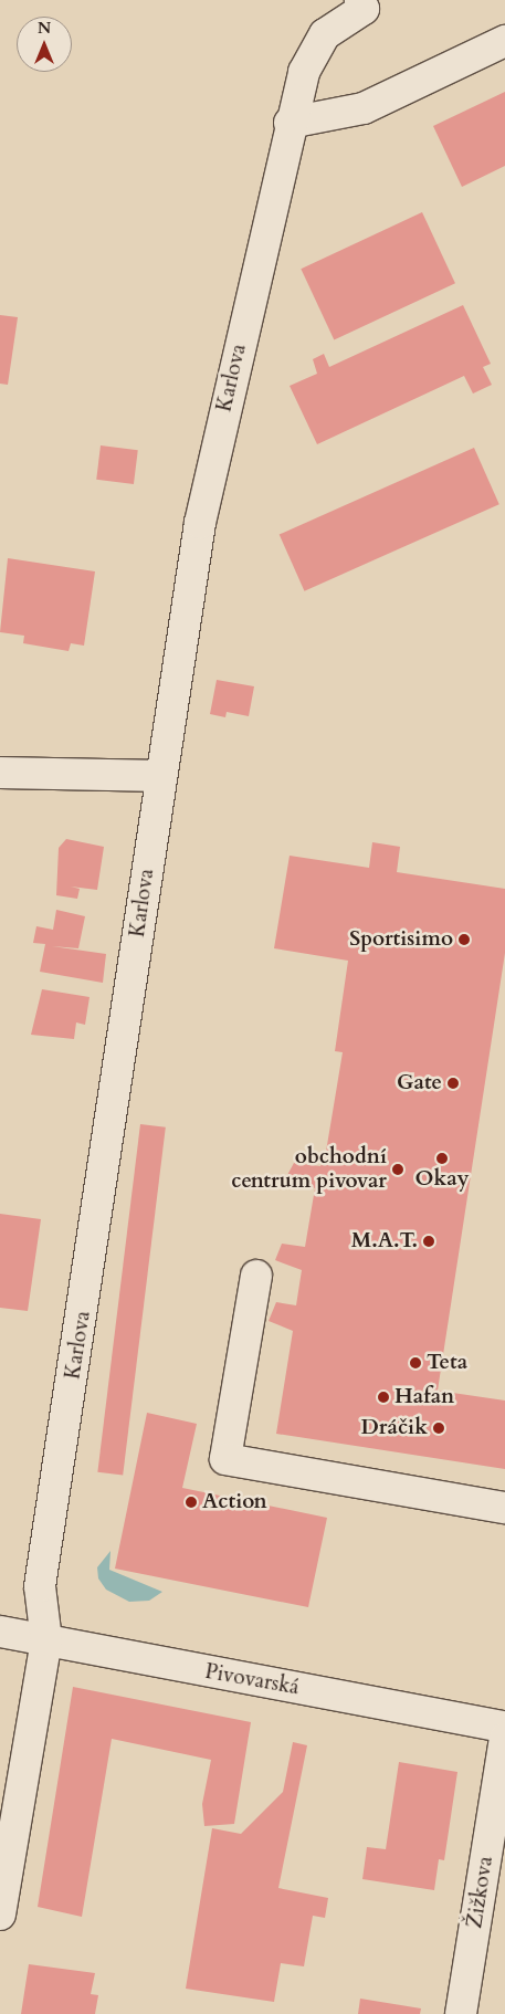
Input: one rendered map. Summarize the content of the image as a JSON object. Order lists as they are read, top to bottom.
{
  "streets": {
    "street": ["Karlova", "Pivovarská", "Žižkova"]
  },
  "crossings": [
    ["Karlova", "Pivovarská"]
  ],
  "places": [
    "Sportisimo",
    "Gate",
    "Okay",
    "obchodní centrum pivovar",
    "M.A.T.",
    "Teta",
    "Hafan",
    "Dráčik",
    "Action"
  ],
  "north": "top"
}
